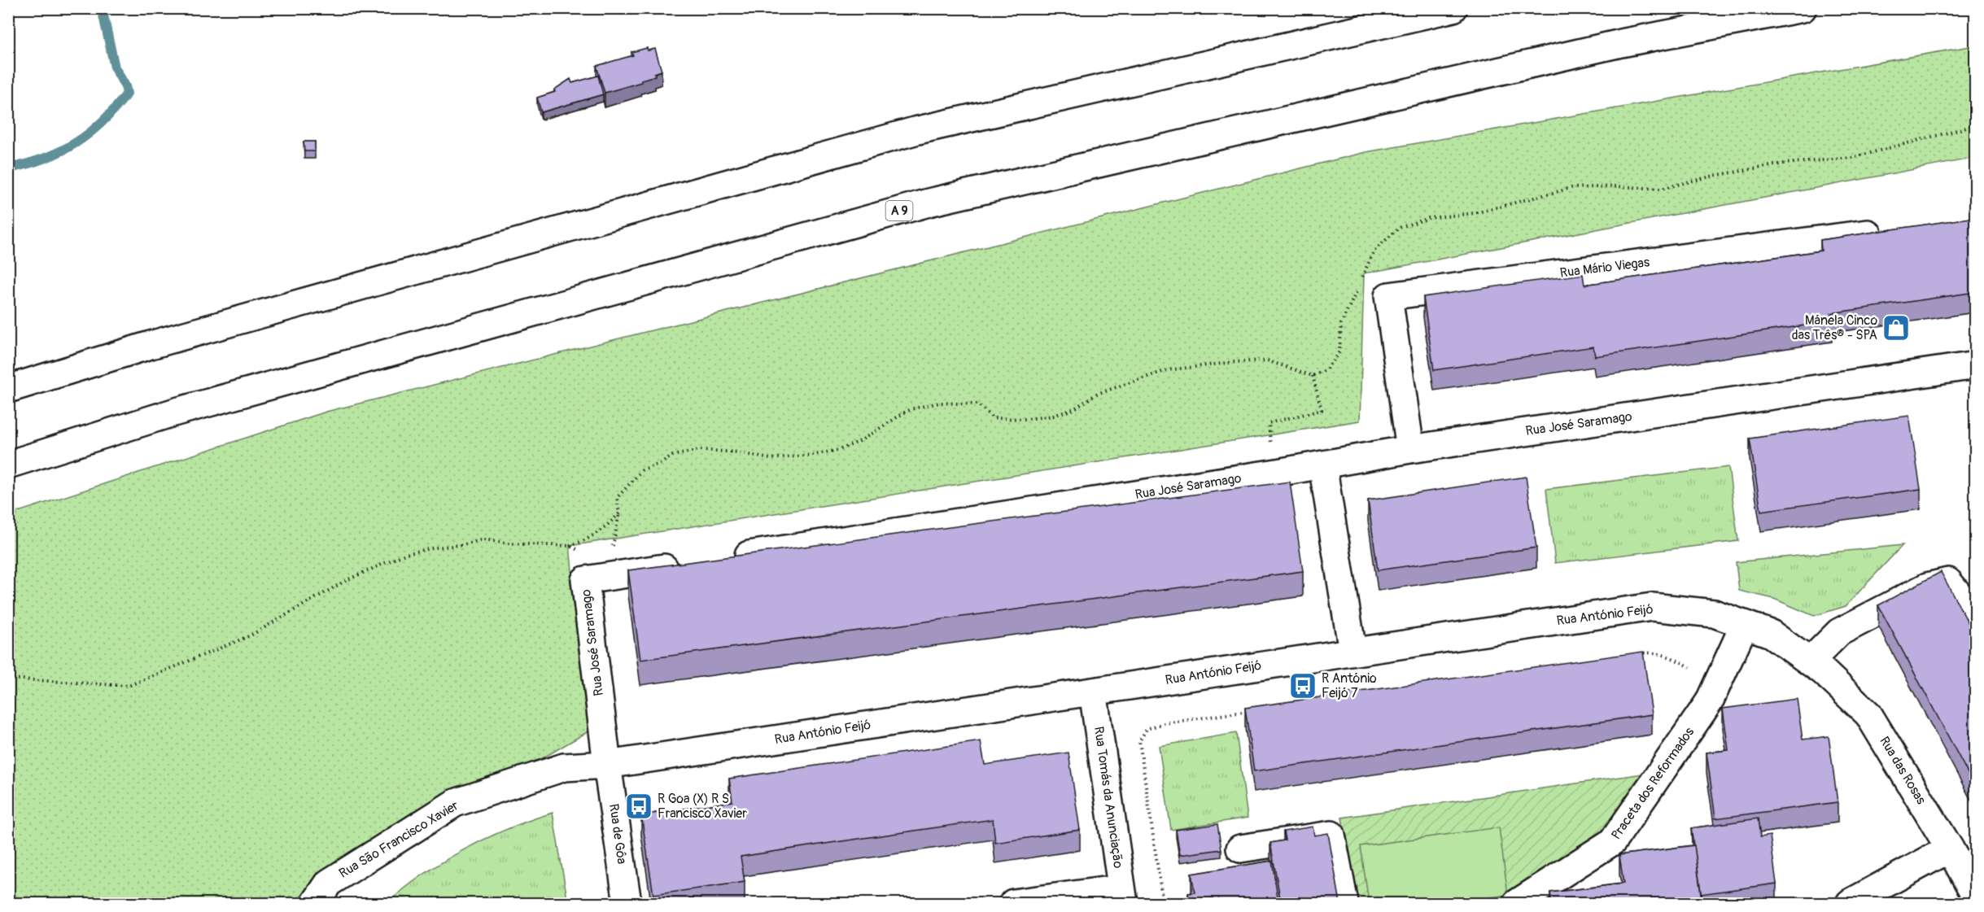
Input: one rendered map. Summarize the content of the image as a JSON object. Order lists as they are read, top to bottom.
{
  "streets": {
    "main road": [
      "A 9",
      "Rua Mário Viegas",
      "Rua José Saramago",
      "Rua António Feijó",
      "Rua das Rosas",
      "Praceta dos Reformados",
      "Rua Tomás da Anunciação",
      "Rua de Gôa",
      "Rua São Francisco Xavier"
    ]
  },
  "crossings": [
    ["Rua Mário Viegas", "Rua José Saramago"],
    ["Rua José Saramago", "Rua António Feijó"],
    ["Rua José Saramago", "Rua de Gôa"],
    ["Rua José Saramago", "Rua São Francisco Xavier"],
    ["Rua António Feijó", "Rua das Rosas"],
    ["Rua António Feijó", "Praceta dos Reformados"],
    ["Rua António Feijó", "Rua Tomás da Anunciação"],
    ["Rua António Feijó", "Rua de Gôa"],
    ["Rua António Feijó", "Rua São Francisco Xavier"],
    ["Rua de Gôa", "Rua São Francisco Xavier"]
  ],
  "places": {
    "shop": ["Mánela Cinco das Três® - SPA"],
    "bus stop": ["R António Feijó 7", "R Goa (X) R S Francisco Xavier"]
  }
}
